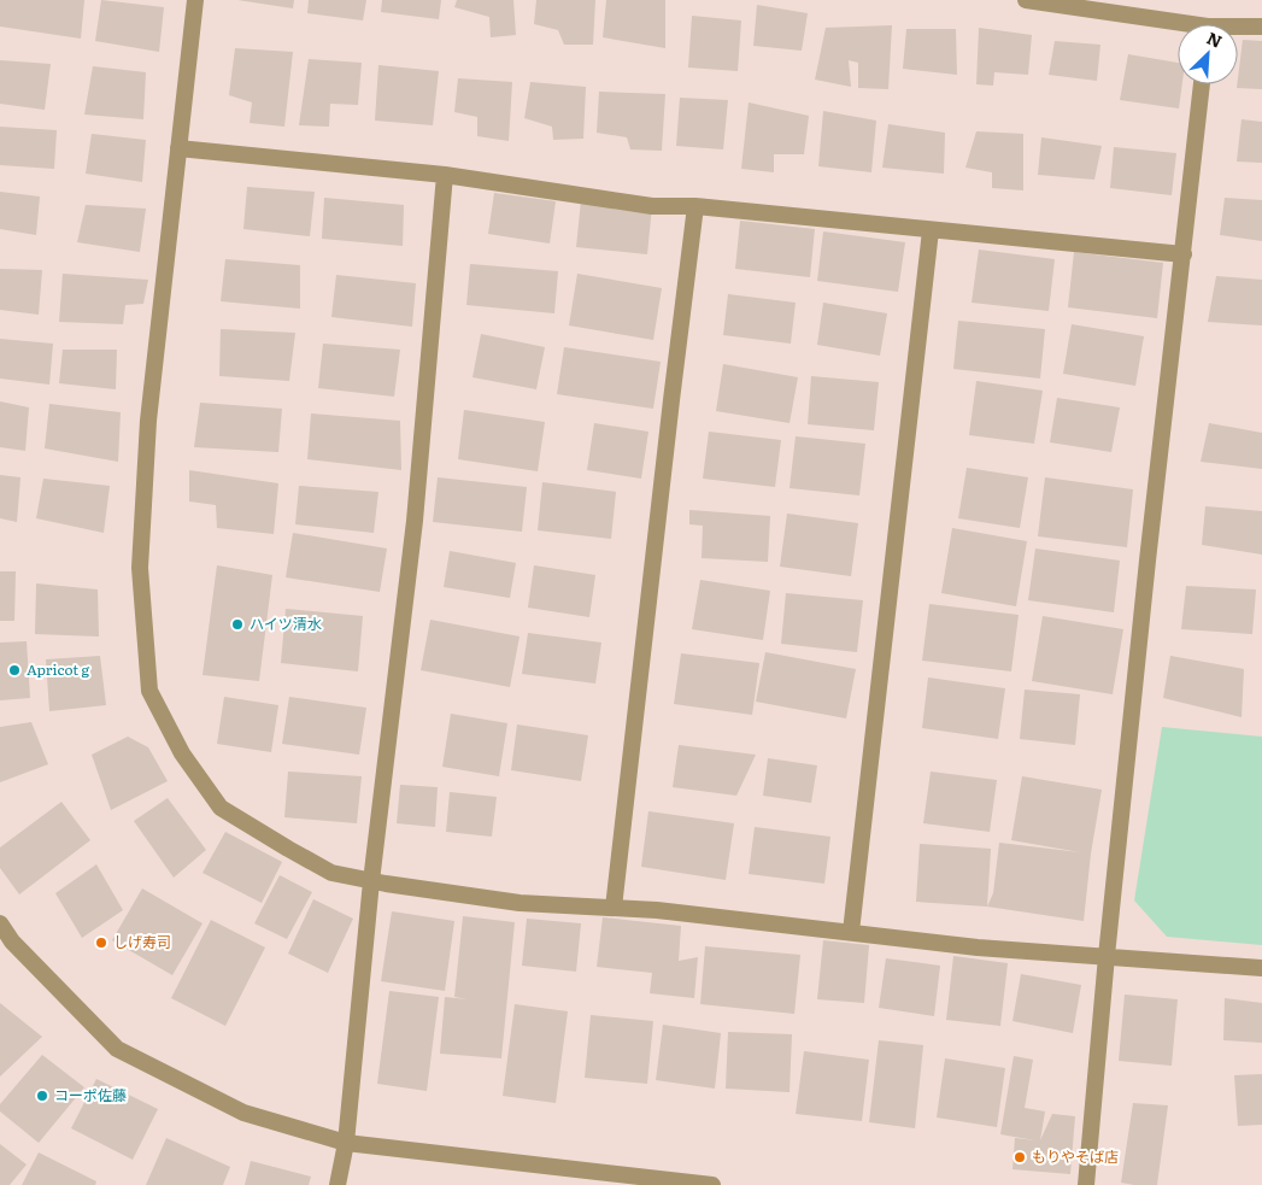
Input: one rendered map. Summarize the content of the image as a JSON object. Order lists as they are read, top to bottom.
{
  "places": [
    "ハイツ清水",
    "Apricot g",
    "しげ寿司",
    "コーポ佐藤",
    "もりやそば店"
  ],
  "north": "top right"
}
